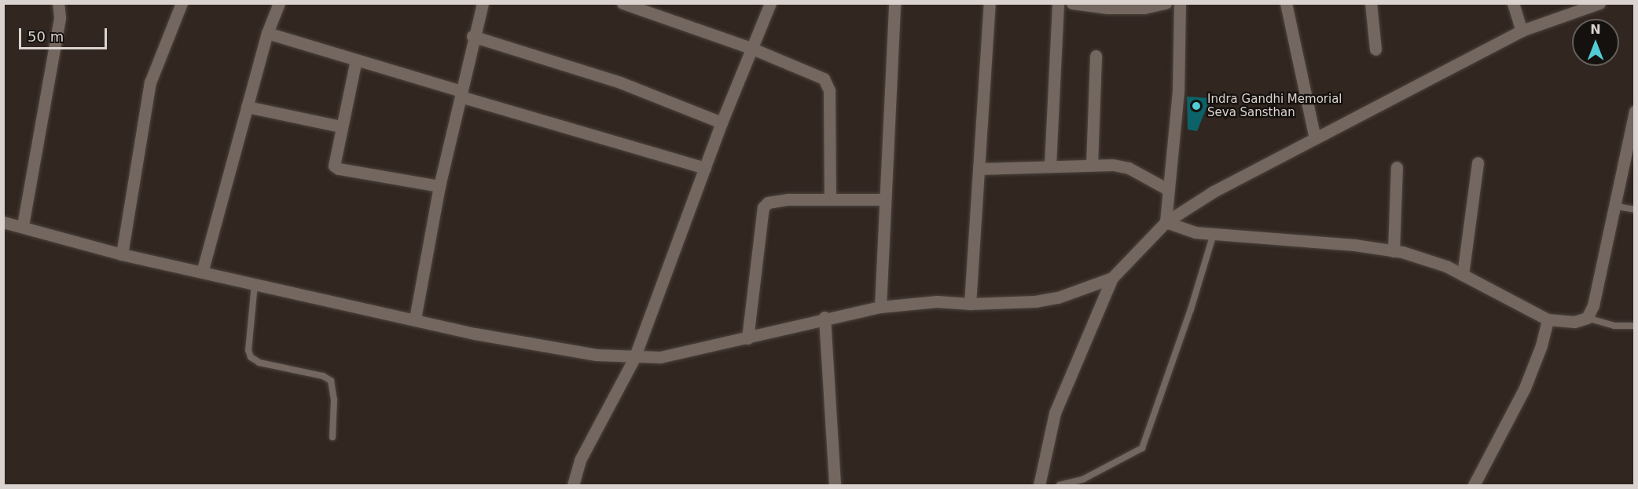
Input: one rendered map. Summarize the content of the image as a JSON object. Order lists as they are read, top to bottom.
{
  "places": ["Indra Gandhi Memorial Seva Sansthan"],
  "scale_bar": "50 m",
  "north": "top"
}
